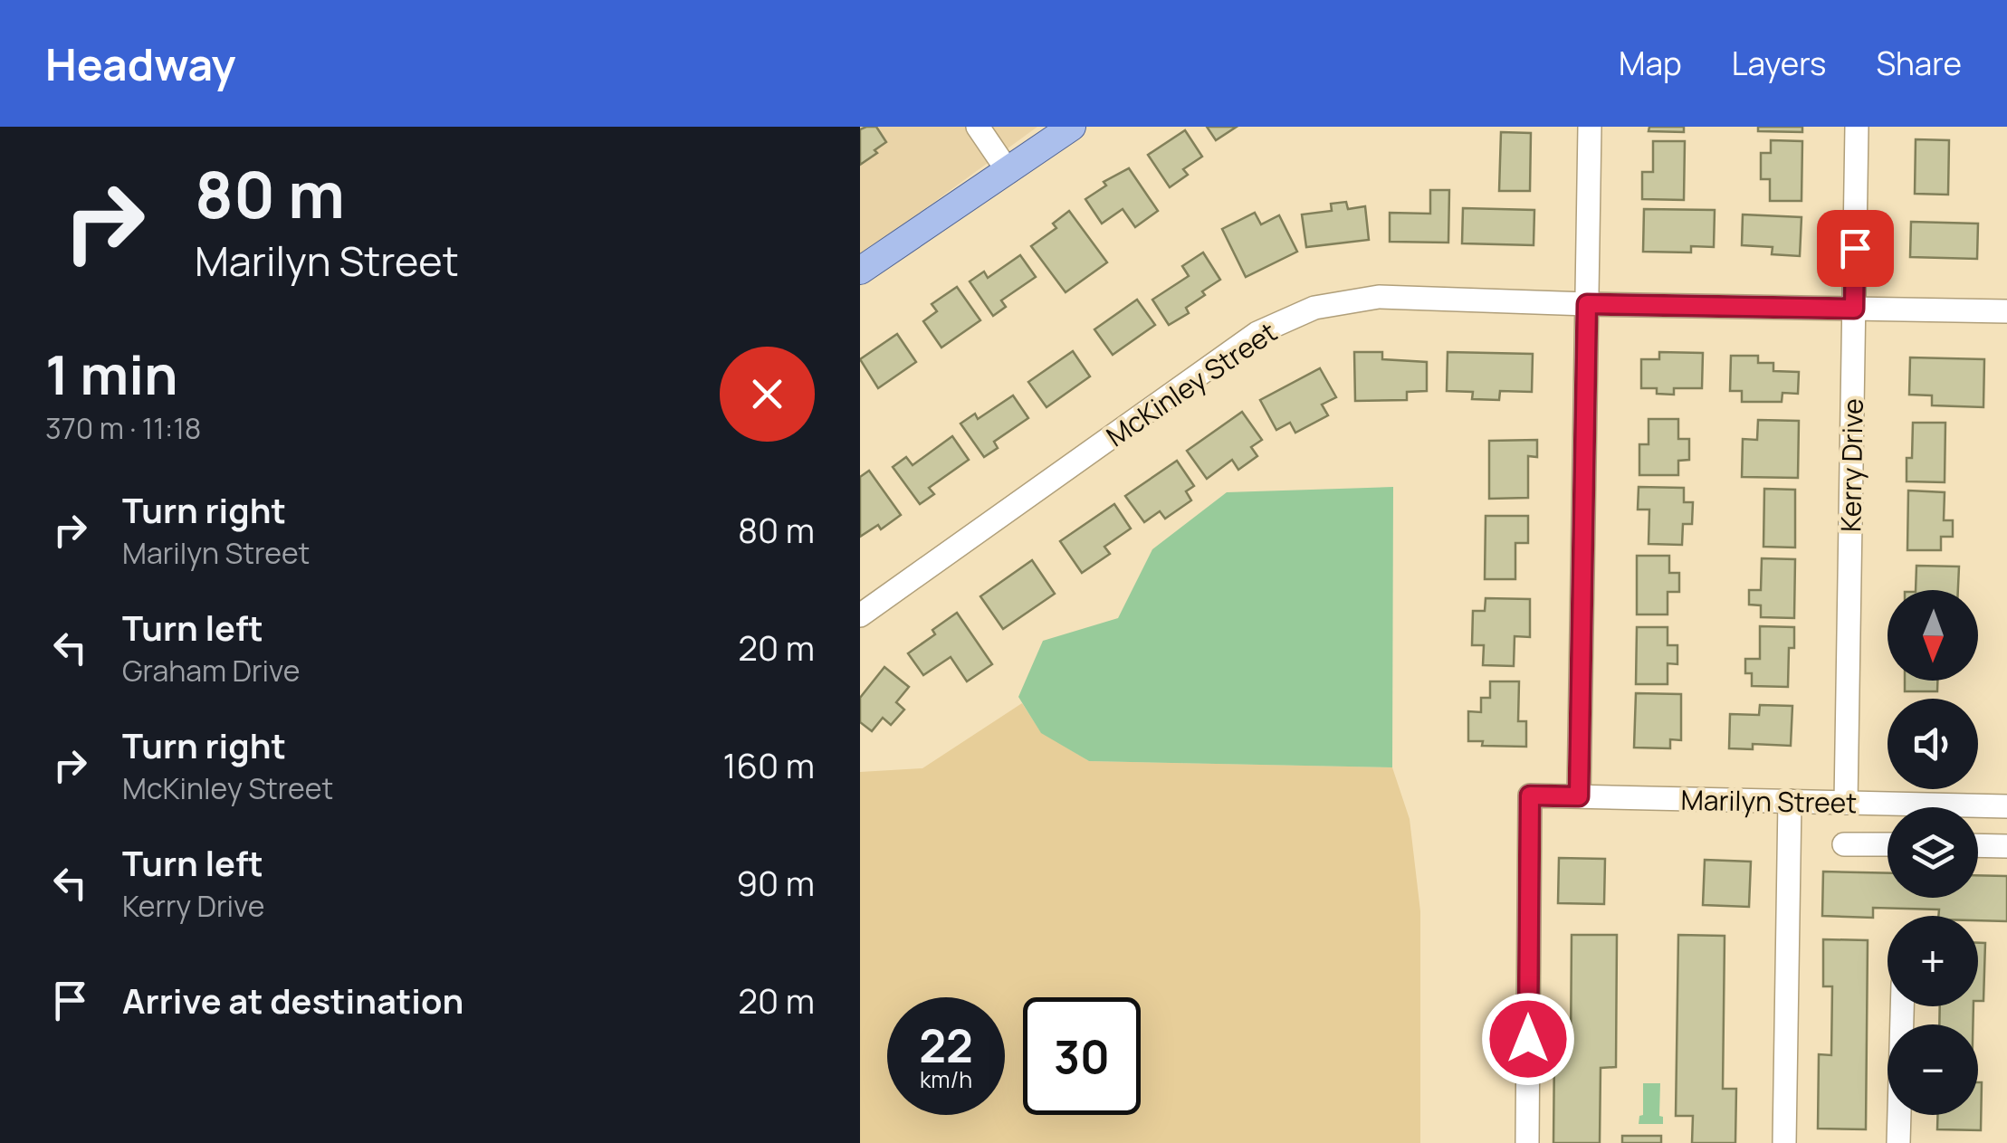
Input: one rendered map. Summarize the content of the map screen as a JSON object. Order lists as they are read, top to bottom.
{
  "streets": {
    "street": ["McKinley Street", "Kerry Drive", "Marilyn Street"]
  },
  "crossings": [
    ["McKinley Street", "Kerry Drive"],
    ["Kerry Drive", "Marilyn Street"]
  ],
  "north": "bottom",
  "page": {
    "header": "Headway",
    "nav": ["Map", "Layers", "Share"],
    "turn": ["80 m", "Marilyn Street"],
    "heading": ["1 min", "370 m · 11:18"],
    "list": [
      {
        "name": "Turn right",
        "note": "Marilyn Street",
        "value": "80 m"
      },
      {
        "name": "Turn left",
        "note": "Graham Drive",
        "value": "20 m"
      },
      {
        "name": "Turn right",
        "note": "McKinley Street",
        "value": "160 m"
      },
      {
        "name": "Turn left",
        "note": "Kerry Drive",
        "value": "90 m"
      },
      {
        "name": "Arrive at destination",
        "value": "20 m"
      }
    ],
    "map_buttons": ["+", "−"],
    "speed": "22 km/h",
    "limit": "30"
  }
}
